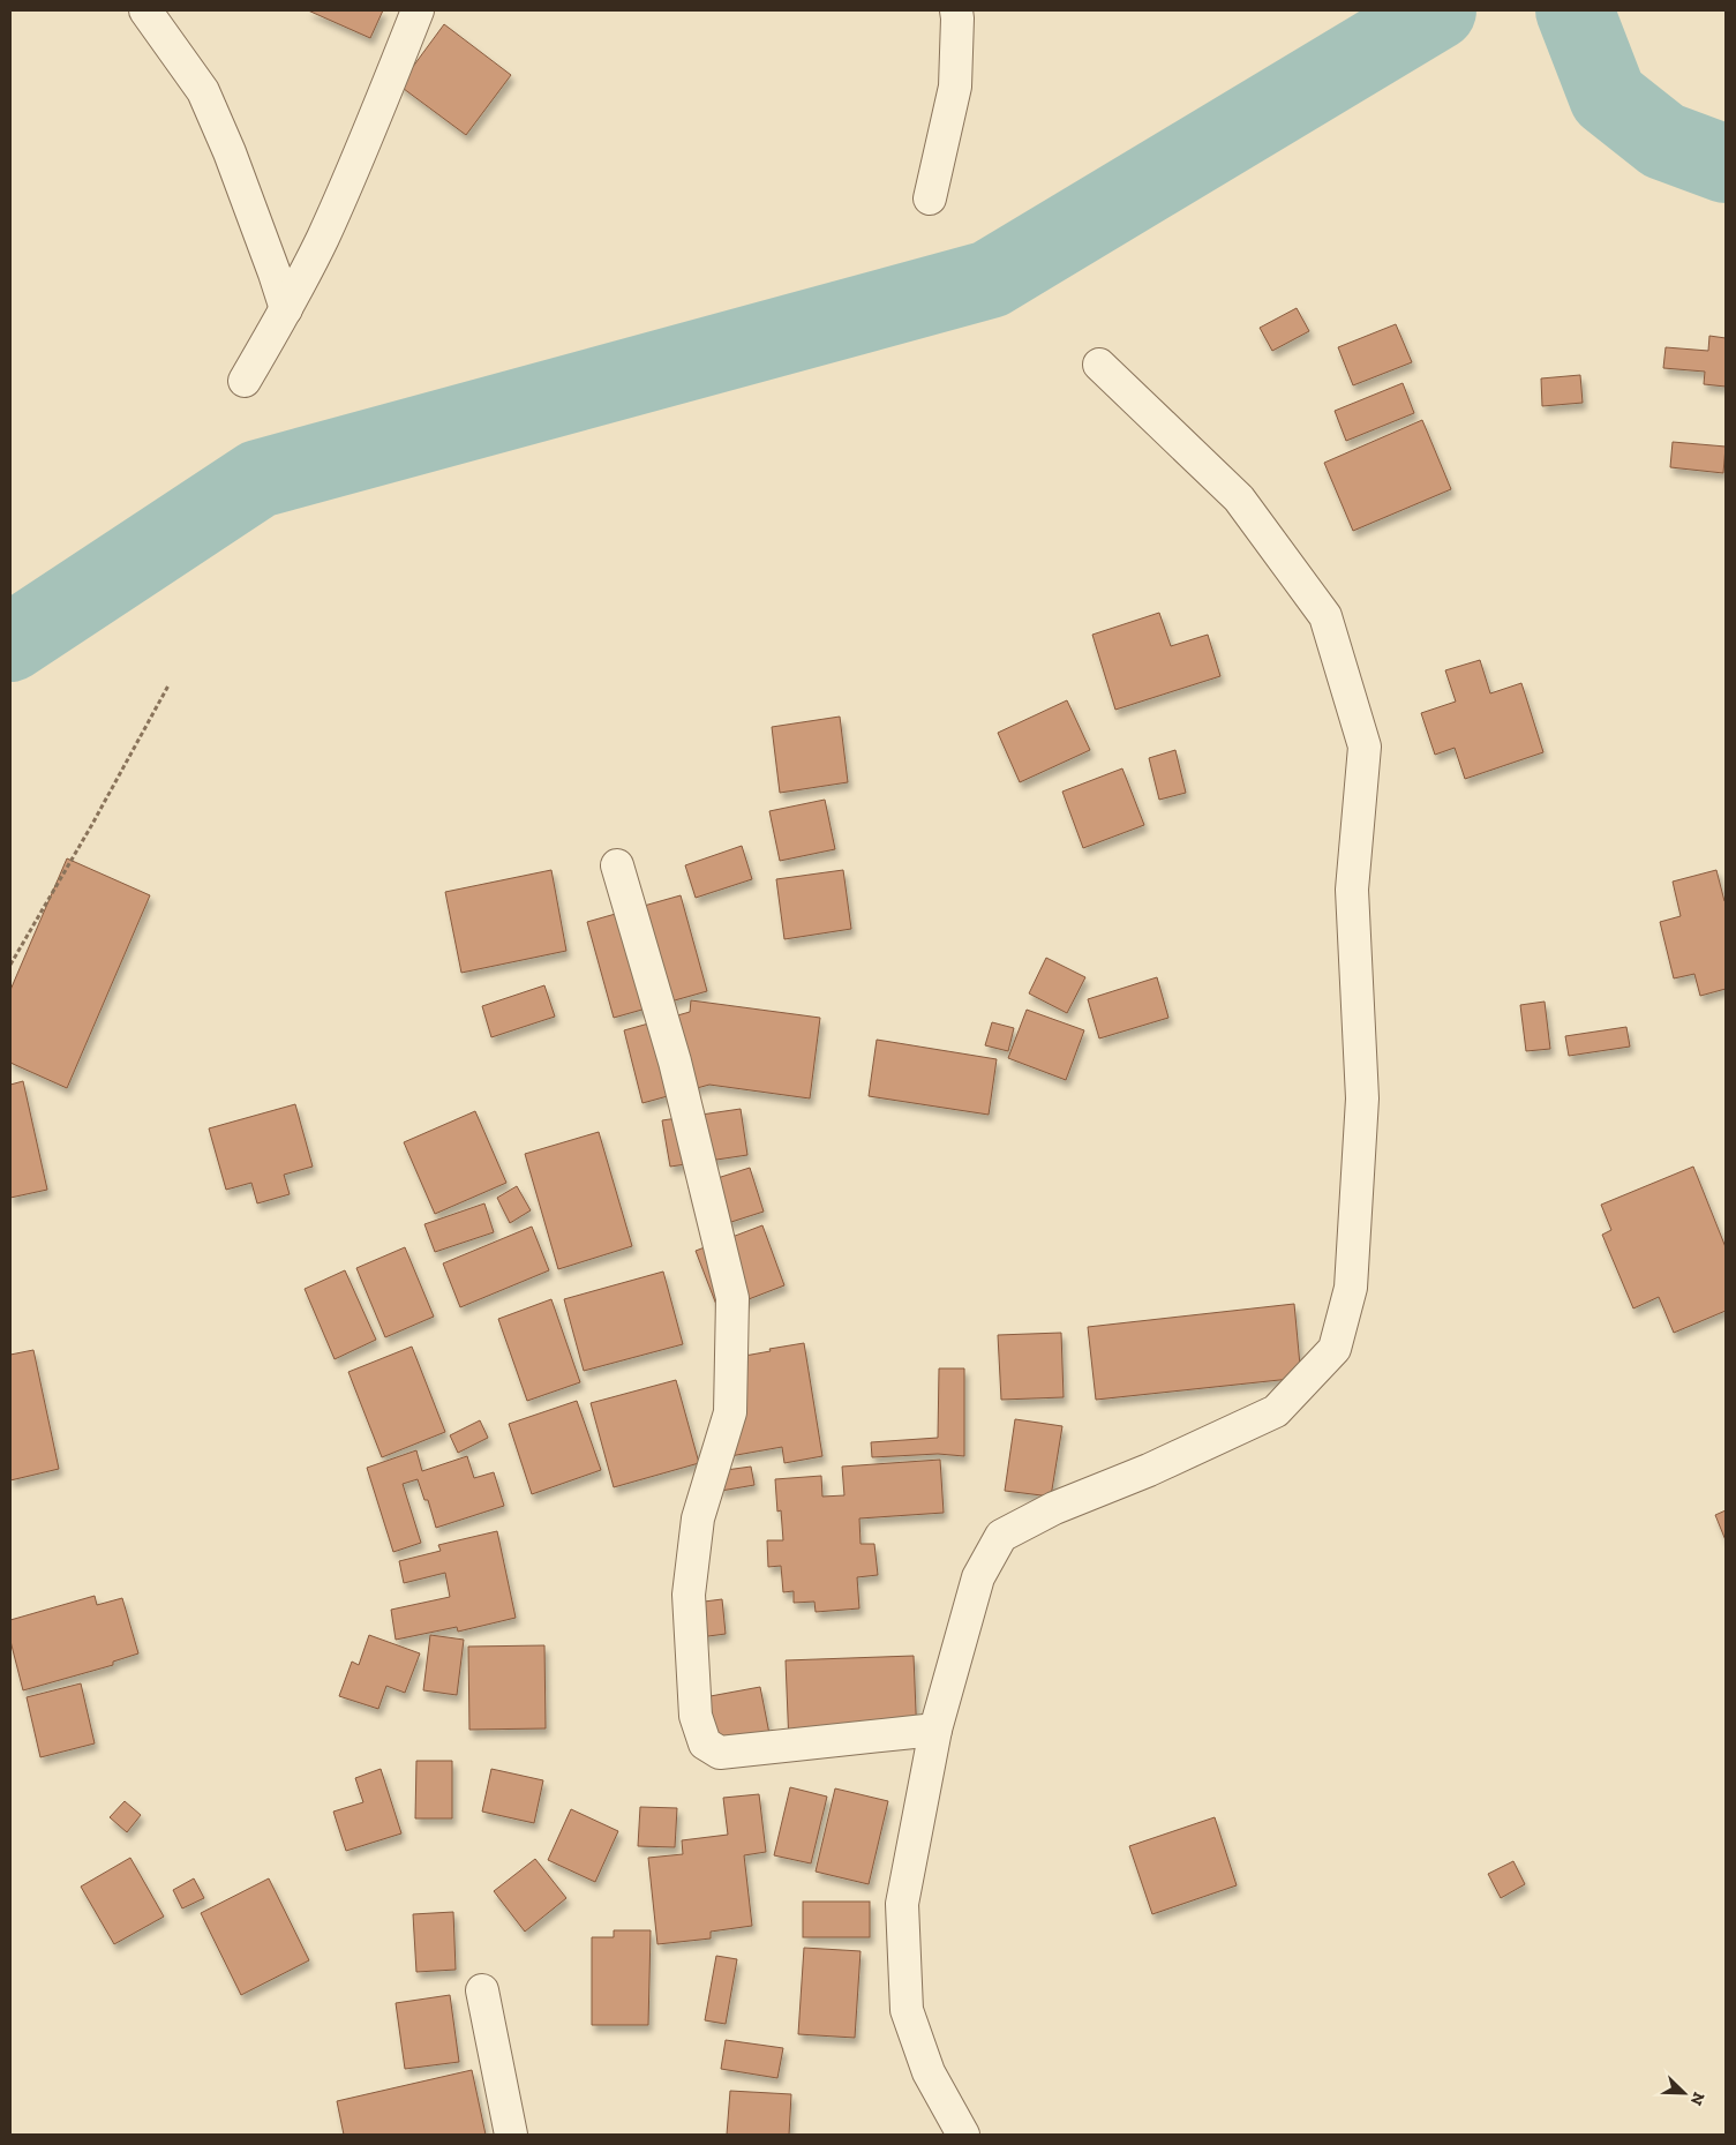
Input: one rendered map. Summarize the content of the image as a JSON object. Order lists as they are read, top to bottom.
{
  "north": "bottom right"
}
